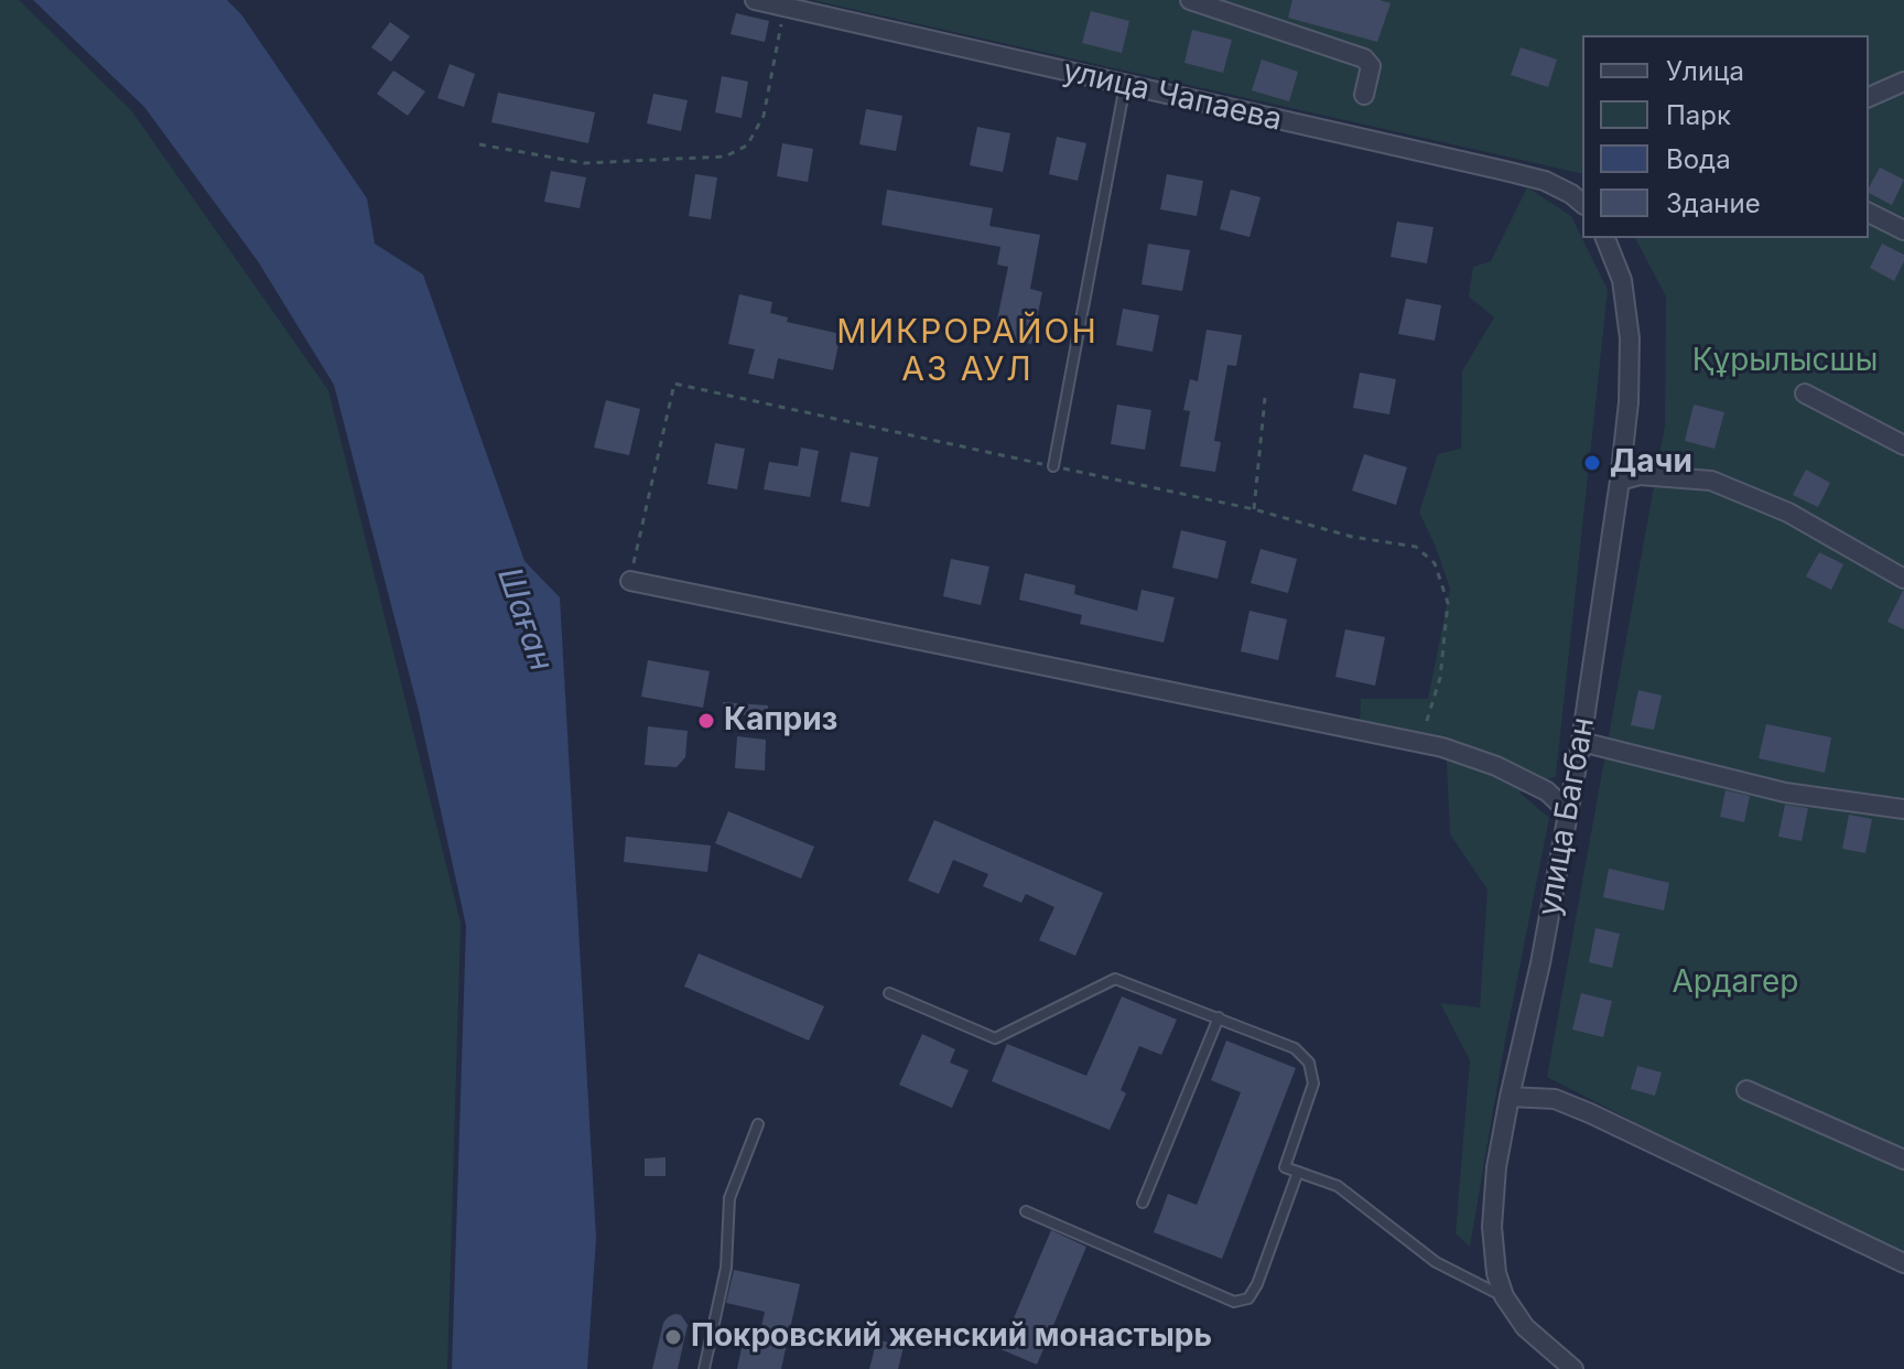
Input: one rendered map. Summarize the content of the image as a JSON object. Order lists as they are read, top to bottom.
{
  "streets": {
    "street": ["улица Чапаева", "улица Багбан"]
  },
  "districts": ["МИКРОРАЙОН АЗ АУЛ"],
  "water": ["Шаған"],
  "parks": ["Құрылысшы", "Ардагер"],
  "places": ["Дачи", "Каприз", "Покровский женский монастырь"],
  "legend": [
    "Улица",
    "Парк",
    "Вода",
    "Здание"
  ]
}
